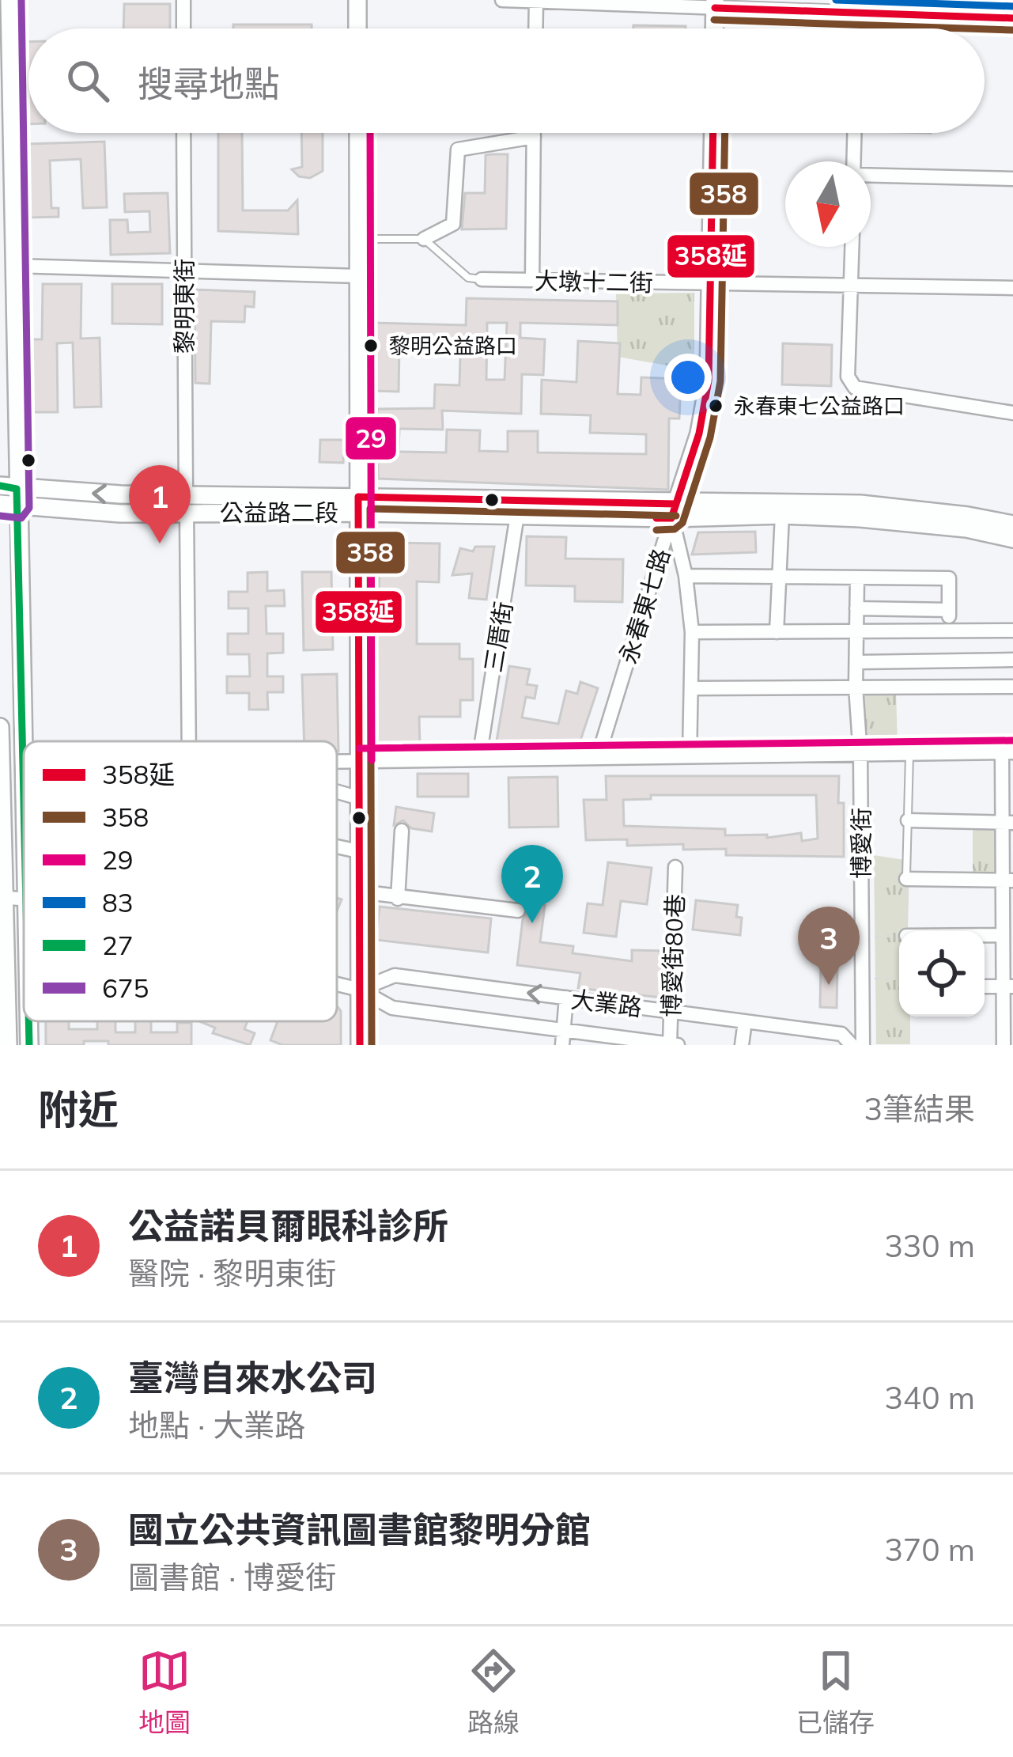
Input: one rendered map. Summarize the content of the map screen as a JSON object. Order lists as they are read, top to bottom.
{
  "streets": {
    "main road": ["公益路二段", "永春東七路"],
    "street": [
      "大墩十二街",
      "黎明東街",
      "三厝街",
      "博愛街",
      "博愛街80巷",
      "大業路"
    ]
  },
  "crossings": [
    ["大墩十二街", "永春東七路"],
    ["黎明東街", "公益路二段"],
    ["公益路二段", "永春東七路"],
    ["公益路二段", "三厝街"],
    ["博愛街80巷", "大業路"]
  ],
  "places": ["黎明公益路口", "永春東七公益路口"],
  "lines": [
    "transit line 83",
    "transit line 675",
    "transit line 358延",
    "transit line 358",
    "transit line 29",
    "transit line 27"
  ],
  "legend": [
    "358延",
    "358",
    "29",
    "83",
    "27",
    "675"
  ],
  "north": "bottom",
  "page": {
    "search": "搜尋地點",
    "pins": ["1", "2", "3"],
    "heading": ["附近", "3筆結果"],
    "list": [
      {
        "mark": "1",
        "name": "公益諾貝爾眼科診所",
        "note": "醫院 · 黎明東街",
        "value": "330 m"
      },
      {
        "mark": "2",
        "name": "臺灣自來水公司",
        "note": "地點 · 大業路",
        "value": "340 m"
      },
      {
        "mark": "3",
        "name": "國立公共資訊圖書館黎明分館",
        "note": "圖書館 · 博愛街",
        "value": "370 m"
      }
    ],
    "nav": ["地圖", "路線", "已儲存"]
  }
}
